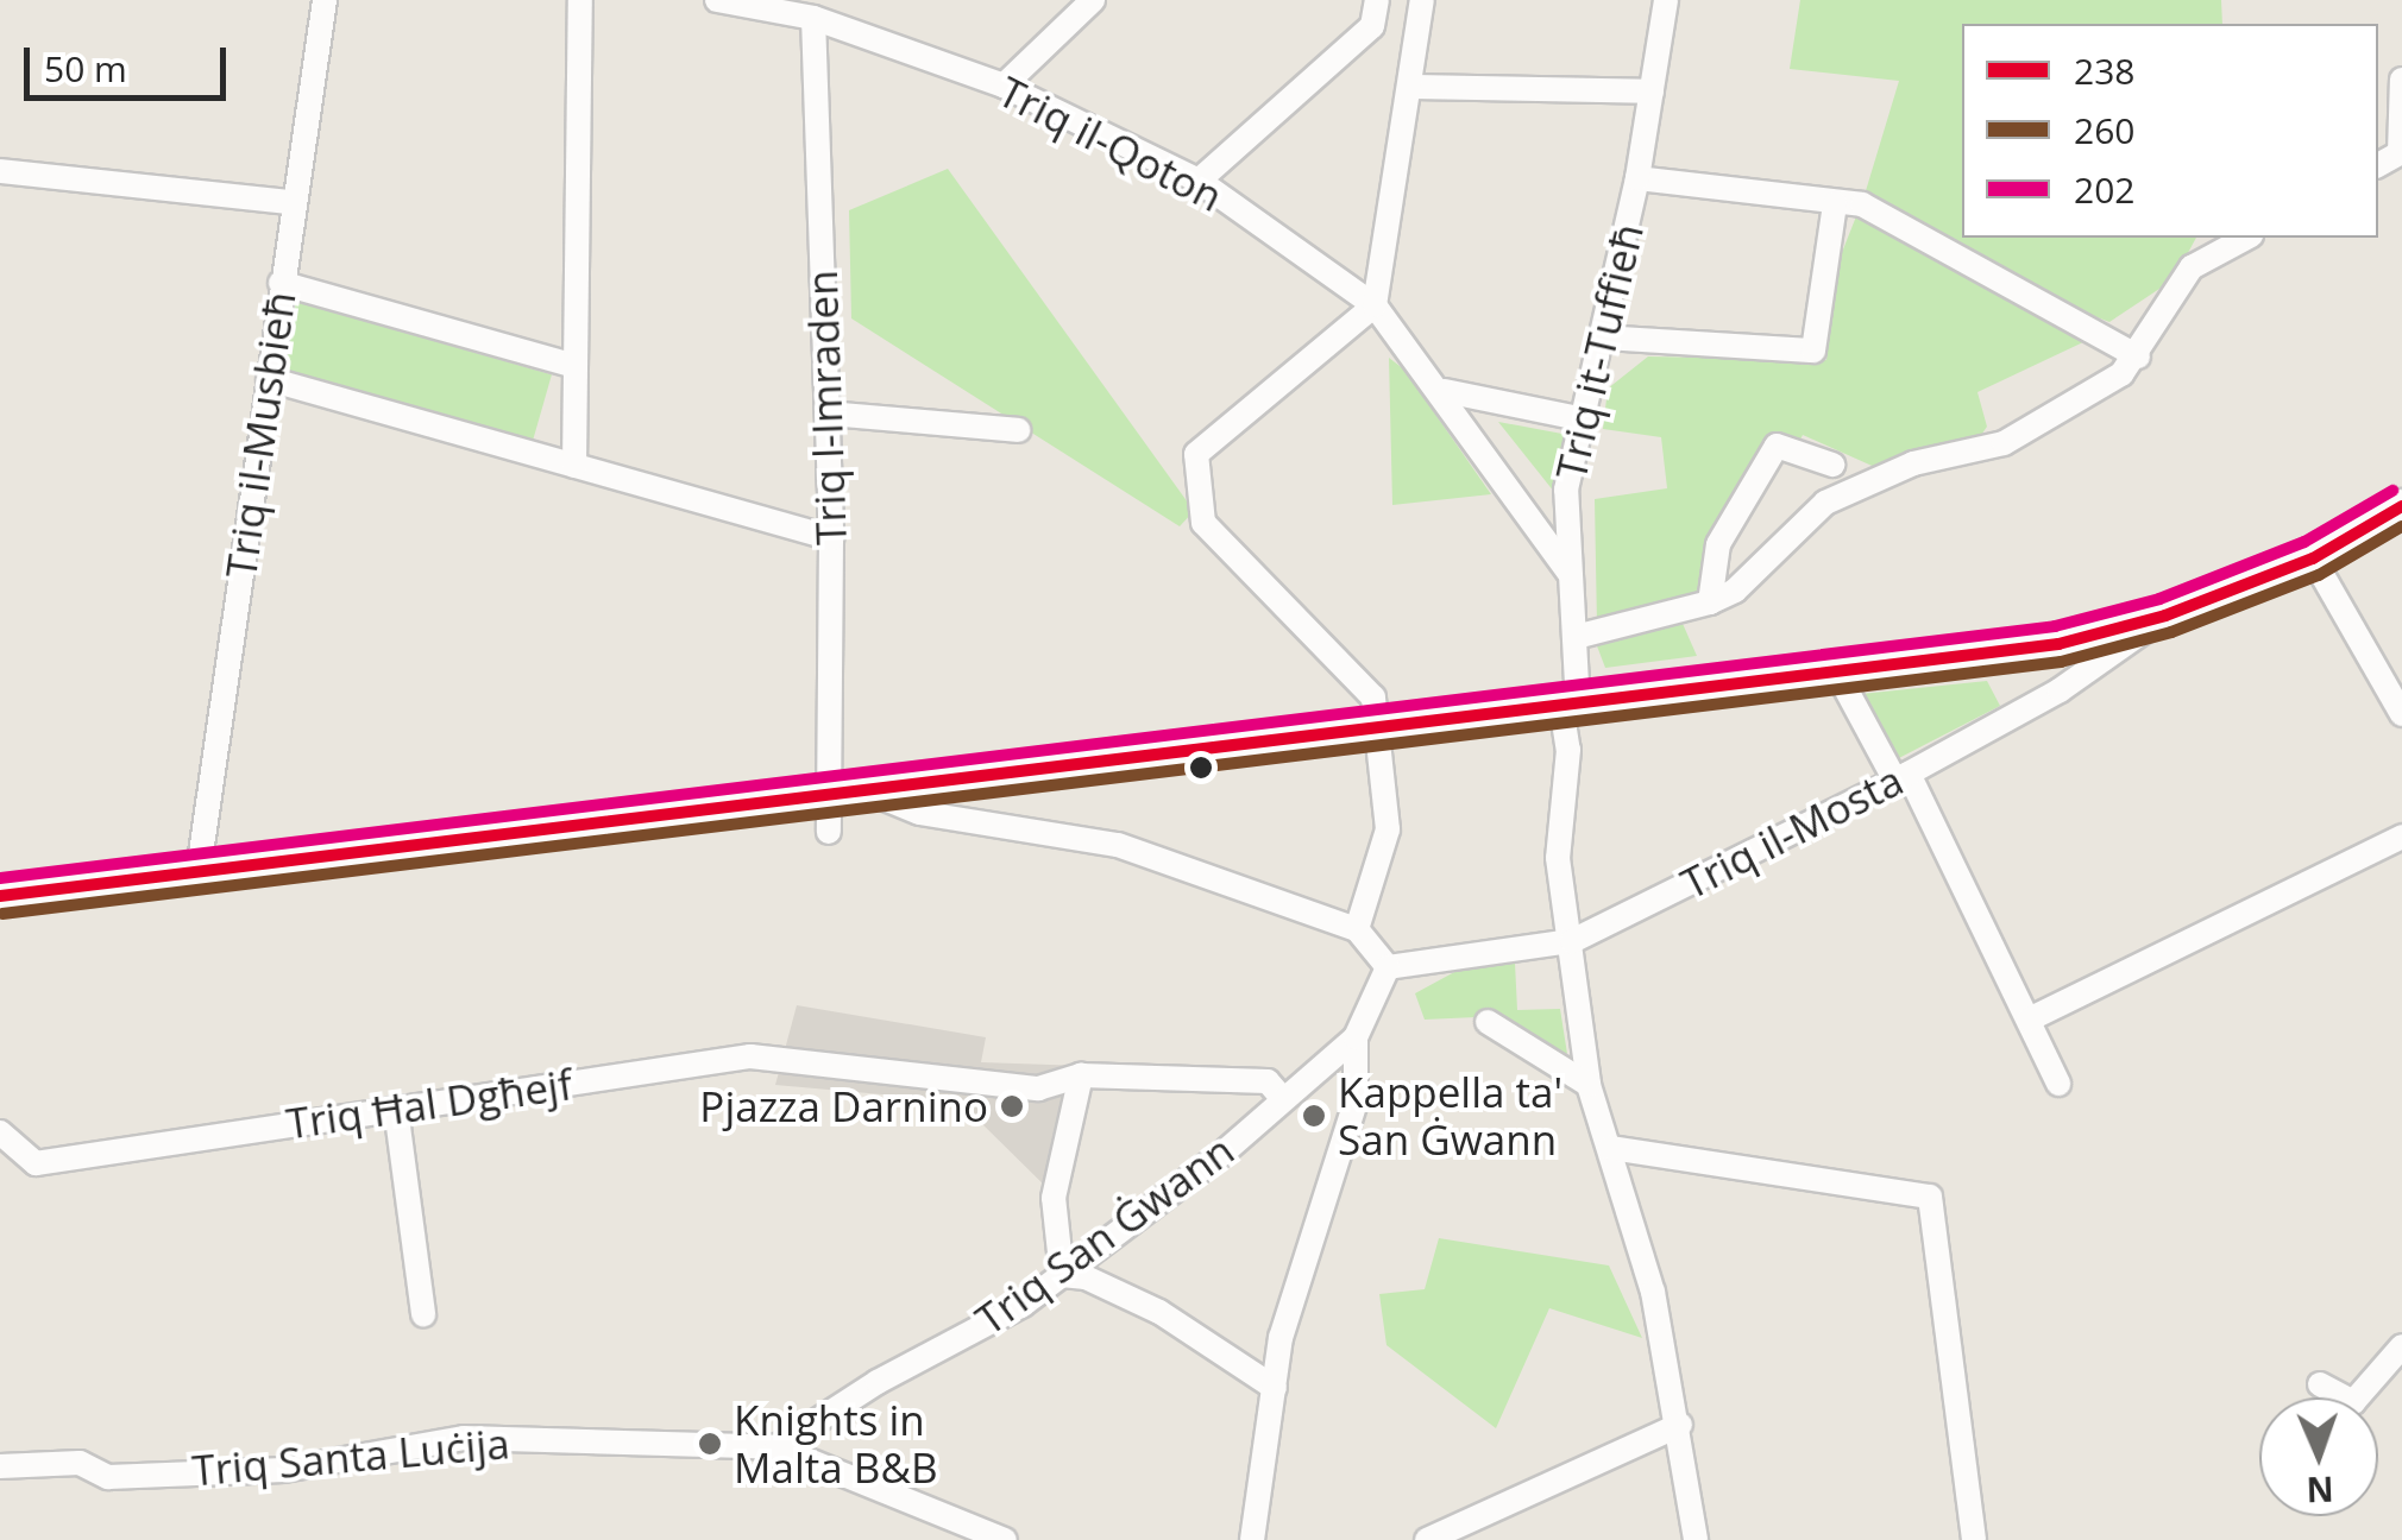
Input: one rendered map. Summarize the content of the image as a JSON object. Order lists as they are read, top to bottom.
{
  "streets": {
    "street": [
      "Triq il-Qoton",
      "Triq it-Tuffieħ",
      "Triq l-Imraden",
      "Triq il-Musbieħ",
      "Triq il-Mosta",
      "Triq Ħal Dgħejf",
      "Triq San Ġwann",
      "Triq Santa Luċija"
    ]
  },
  "crossings": [
    ["Triq il-Qoton", "Triq it-Tuffieħ"],
    ["Triq il-Qoton", "Triq l-Imraden"],
    ["Triq it-Tuffieħ", "Triq il-Mosta"],
    ["Triq San Ġwann", "Triq Santa Luċija"]
  ],
  "places": ["Pjazza Darnino", "Kappella ta' San Ġwann", "Knights in Malta B&B"],
  "lines": ["transit line 202", "transit line 238", "transit line 260"],
  "legend": ["238", "260", "202"],
  "scale_bar": "50 m",
  "north": "bottom"
}
